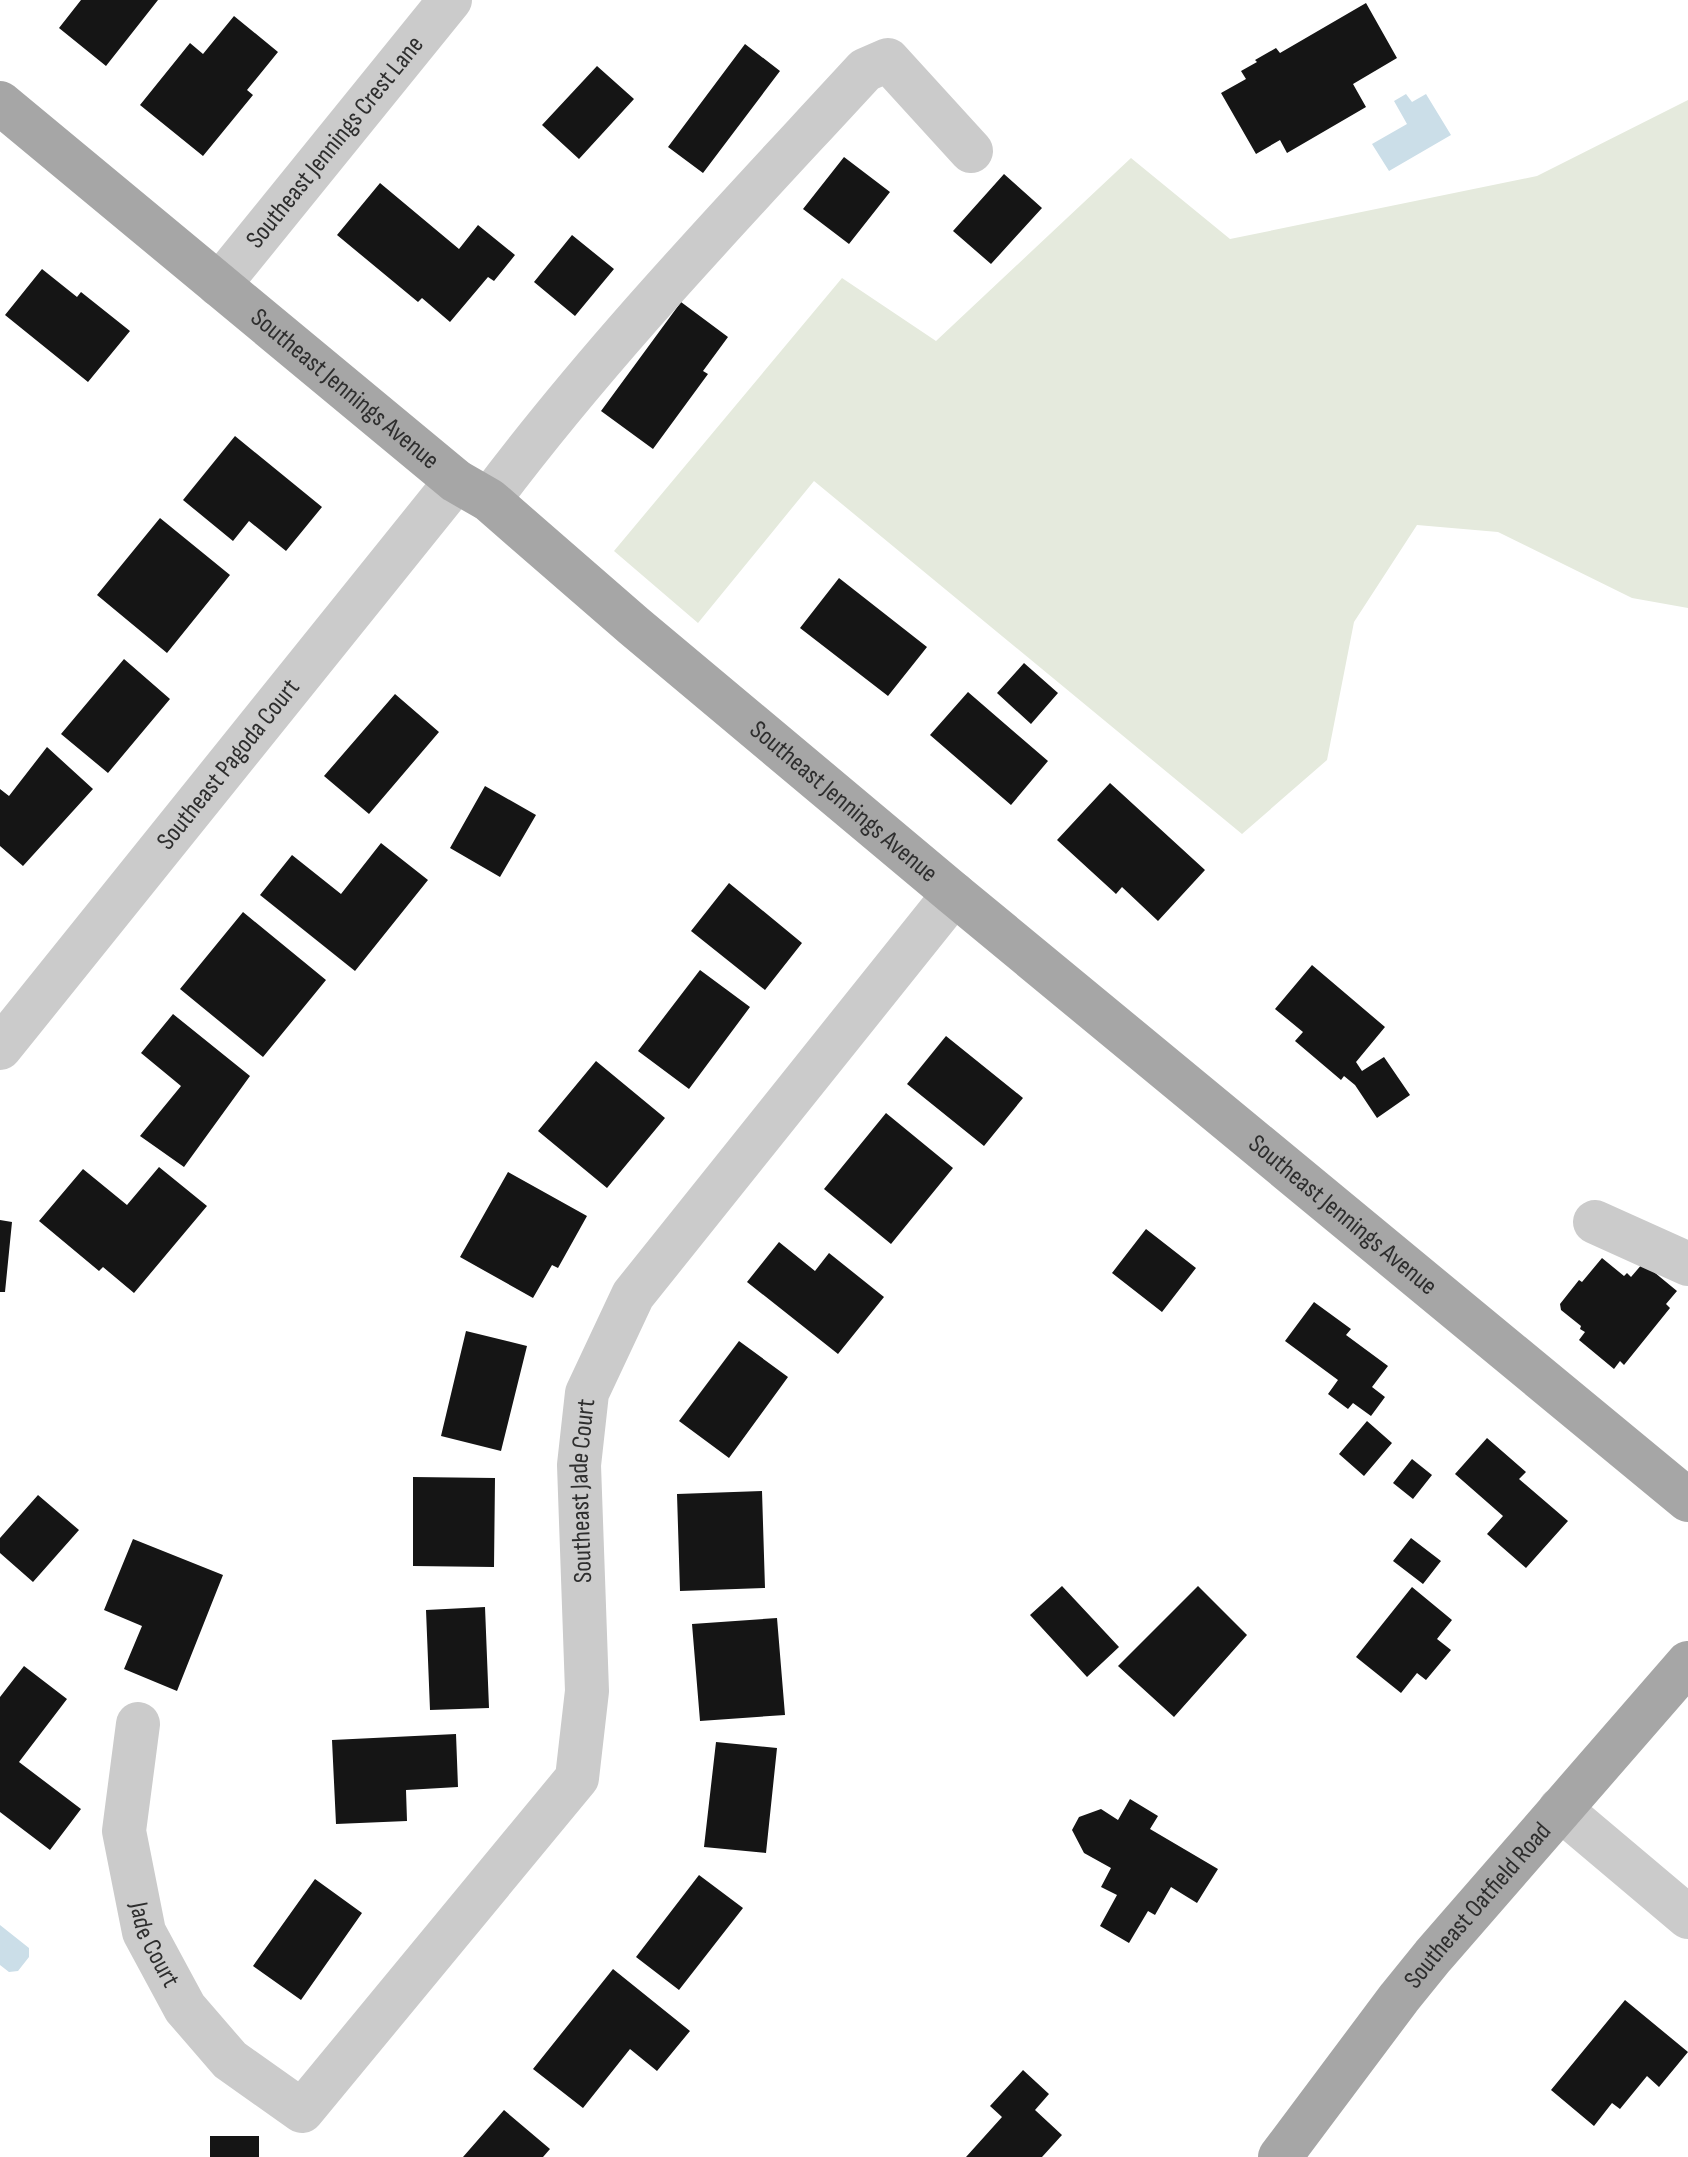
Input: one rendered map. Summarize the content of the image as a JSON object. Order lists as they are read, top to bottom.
{
  "streets": {
    "main road": ["Southeast Jennings Avenue", "Southeast Oatfield Road"],
    "street": [
      "Southeast Jennings Crest Lane",
      "Southeast Pagoda Court",
      "Southeast Jade Court",
      "Jade Court"
    ]
  },
  "crossings": [
    ["Southeast Jennings Crest Lane", "Southeast Jennings Avenue"],
    ["Southeast Jennings Avenue", "Southeast Pagoda Court"],
    ["Southeast Jennings Avenue", "Southeast Jade Court"],
    ["Southeast Jade Court", "Jade Court"]
  ]
}
